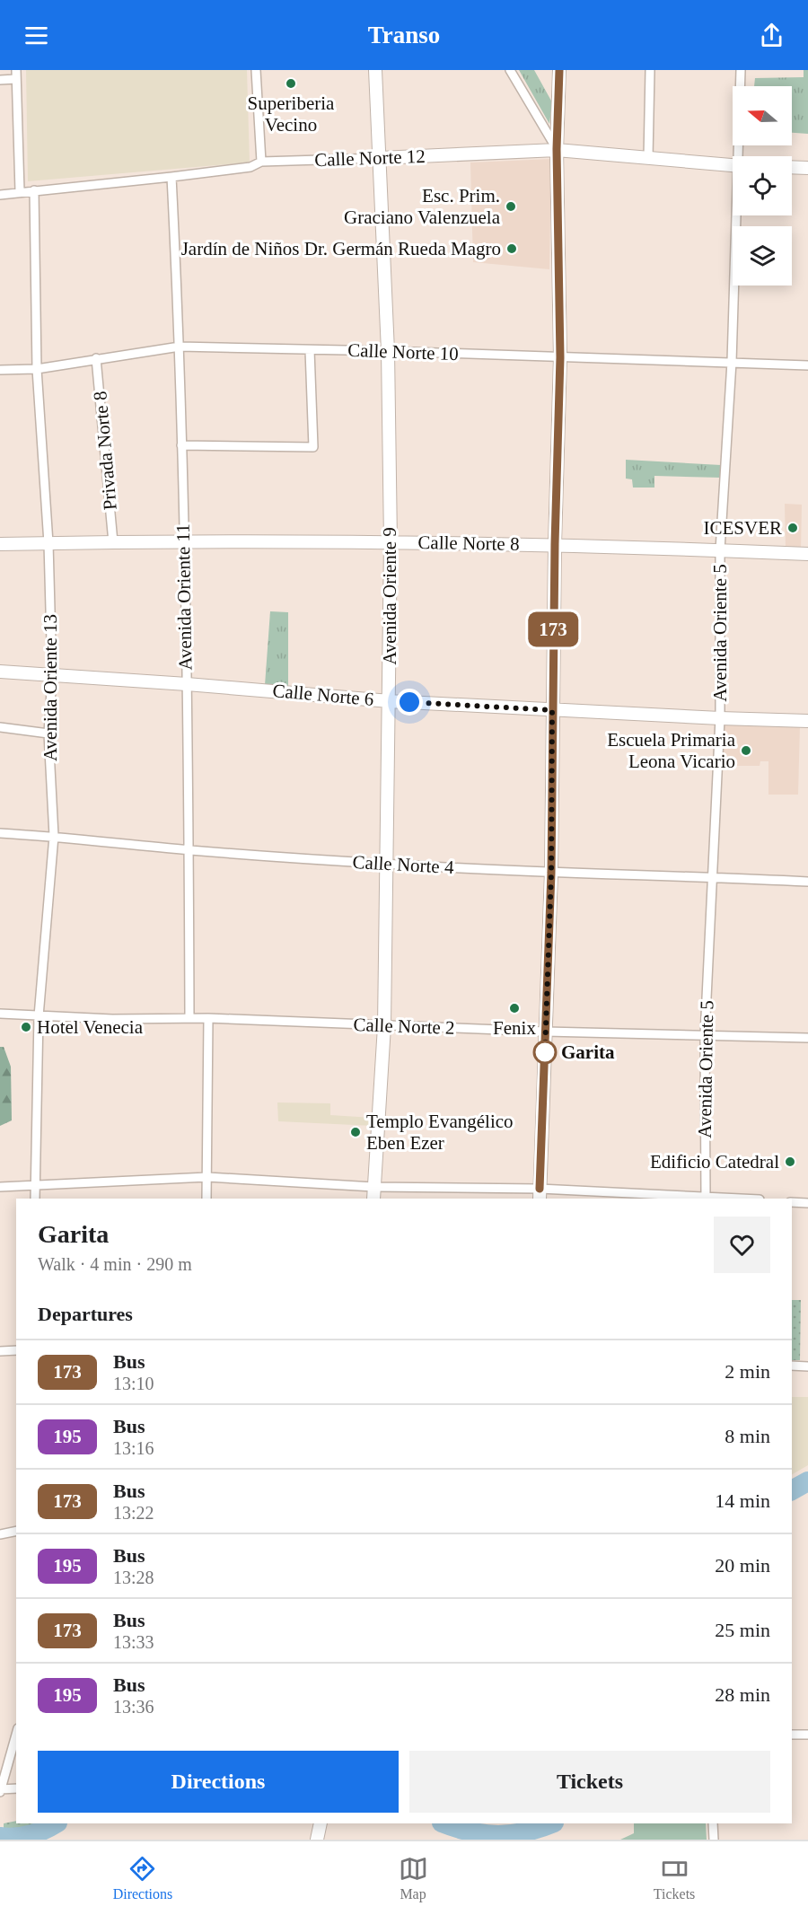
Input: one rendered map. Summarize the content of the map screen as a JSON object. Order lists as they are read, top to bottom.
{
  "streets": {
    "street": [
      "Calle Norte 12",
      "Calle Norte 10",
      "Privada Norte 8",
      "Calle Norte 8",
      "Avenida Oriente 9",
      "Avenida Oriente 11",
      "Avenida Oriente 5",
      "Avenida Oriente 13",
      "Calle Norte 6",
      "Calle Norte 4",
      "Calle Norte 2"
    ]
  },
  "crossings": [
    ["Calle Norte 12", "Avenida Oriente 9"],
    ["Calle Norte 12", "Avenida Oriente 11"],
    ["Calle Norte 12", "Avenida Oriente 13"],
    ["Calle Norte 10", "Privada Norte 8"],
    ["Calle Norte 10", "Avenida Oriente 9"],
    ["Calle Norte 10", "Avenida Oriente 11"],
    ["Calle Norte 10", "Avenida Oriente 5"],
    ["Calle Norte 10", "Avenida Oriente 13"],
    ["Privada Norte 8", "Calle Norte 8"],
    ["Calle Norte 8", "Avenida Oriente 9"],
    ["Calle Norte 8", "Avenida Oriente 11"],
    ["Calle Norte 8", "Avenida Oriente 5"],
    ["Calle Norte 8", "Avenida Oriente 13"],
    ["Avenida Oriente 9", "Calle Norte 6"],
    ["Avenida Oriente 9", "Calle Norte 4"],
    ["Avenida Oriente 9", "Calle Norte 2"],
    ["Avenida Oriente 11", "Calle Norte 6"],
    ["Avenida Oriente 11", "Calle Norte 4"],
    ["Avenida Oriente 11", "Calle Norte 2"],
    ["Avenida Oriente 5", "Calle Norte 6"],
    ["Avenida Oriente 5", "Calle Norte 4"],
    ["Avenida Oriente 5", "Calle Norte 2"],
    ["Avenida Oriente 13", "Calle Norte 6"],
    ["Avenida Oriente 13", "Calle Norte 4"],
    ["Avenida Oriente 13", "Calle Norte 2"]
  ],
  "places": [
    "Superiberia Vecino",
    "Esc. Prim. Graciano Valenzuela",
    "Jardín de Niños Dr. Germán Rueda Magro",
    "ICESVER",
    "Escuela Primaria Leona Vicario",
    "Fenix",
    "Hotel Venecia",
    "Garita",
    "Templo Evangélico Eben Ezer",
    "Edificio Catedral"
  ],
  "lines": ["bus line 173"],
  "north": "left",
  "page": {
    "header": "Transo",
    "on_map": "173",
    "heading": [
      ["Garita", "Walk · 4 min · 290 m"],
      "Departures"
    ],
    "list": [
      {
        "mark": "173",
        "name": "Bus",
        "note": "13:10",
        "value": "2 min"
      },
      {
        "mark": "195",
        "name": "Bus",
        "note": "13:16",
        "value": "8 min"
      },
      {
        "mark": "173",
        "name": "Bus",
        "note": "13:22",
        "value": "14 min"
      },
      {
        "mark": "195",
        "name": "Bus",
        "note": "13:28",
        "value": "20 min"
      },
      {
        "mark": "173",
        "name": "Bus",
        "note": "13:33",
        "value": "25 min"
      },
      {
        "mark": "195",
        "name": "Bus",
        "note": "13:36",
        "value": "28 min"
      }
    ],
    "buttons": ["Directions", "Tickets"],
    "tabs": ["Directions", "Map", "Tickets"]
  }
}
